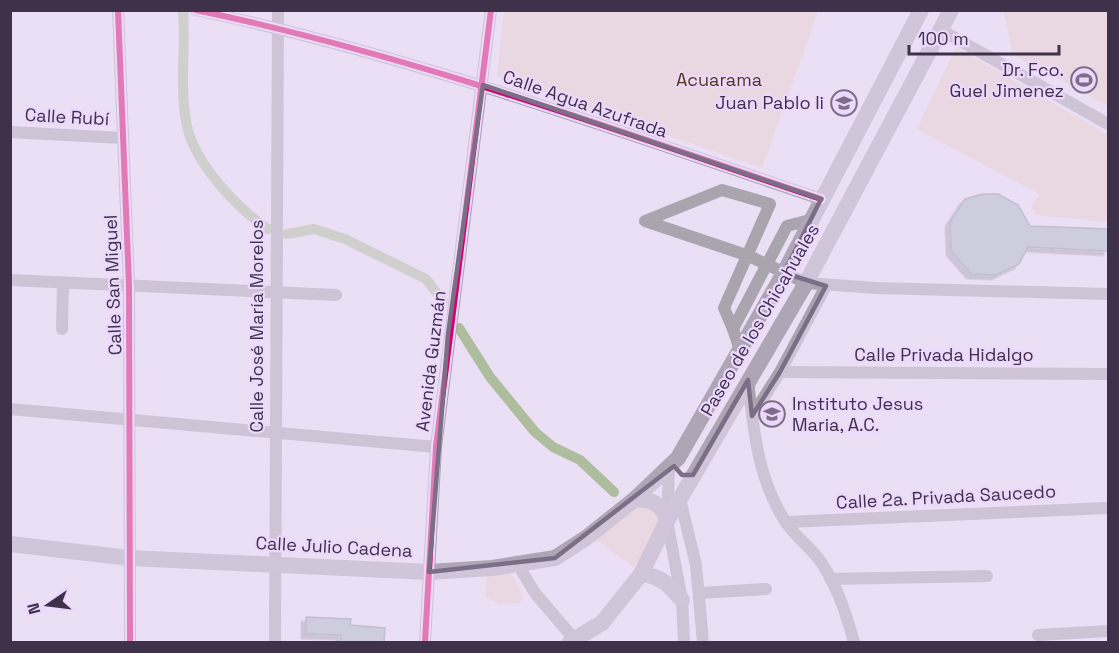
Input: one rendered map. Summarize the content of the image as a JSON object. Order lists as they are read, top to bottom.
{
  "streets": {
    "main road": ["Paseo de los Chicahuales", "Calle Julio Cadena"],
    "street": [
      "Calle Agua Azufrada",
      "Calle Rubí",
      "Calle San Miguel",
      "Calle José María Morelos",
      "Calle Privada Hidalgo",
      "Avenida Guzmán",
      "Calle 2a. Privada Saucedo"
    ]
  },
  "crossings": [
    ["Calle Agua Azufrada", "Paseo de los Chicahuales"],
    ["Calle Agua Azufrada", "Calle José María Morelos"],
    ["Calle Agua Azufrada", "Avenida Guzmán"],
    ["Calle Rubí", "Calle San Miguel"],
    ["Calle San Miguel", "Calle Julio Cadena"],
    ["Paseo de los Chicahuales", "Calle Julio Cadena"],
    ["Calle José María Morelos", "Calle Julio Cadena"],
    ["Avenida Guzmán", "Calle Julio Cadena"]
  ],
  "parks": ["Acuarama"],
  "places": {
    "sports": ["Dr. Fco. Guel Jimenez"],
    "school or university": ["Juan Pablo Ii", "Instituto Jesus Maria, A.C."]
  },
  "scale_bar": "100 m",
  "north": "left"
}
